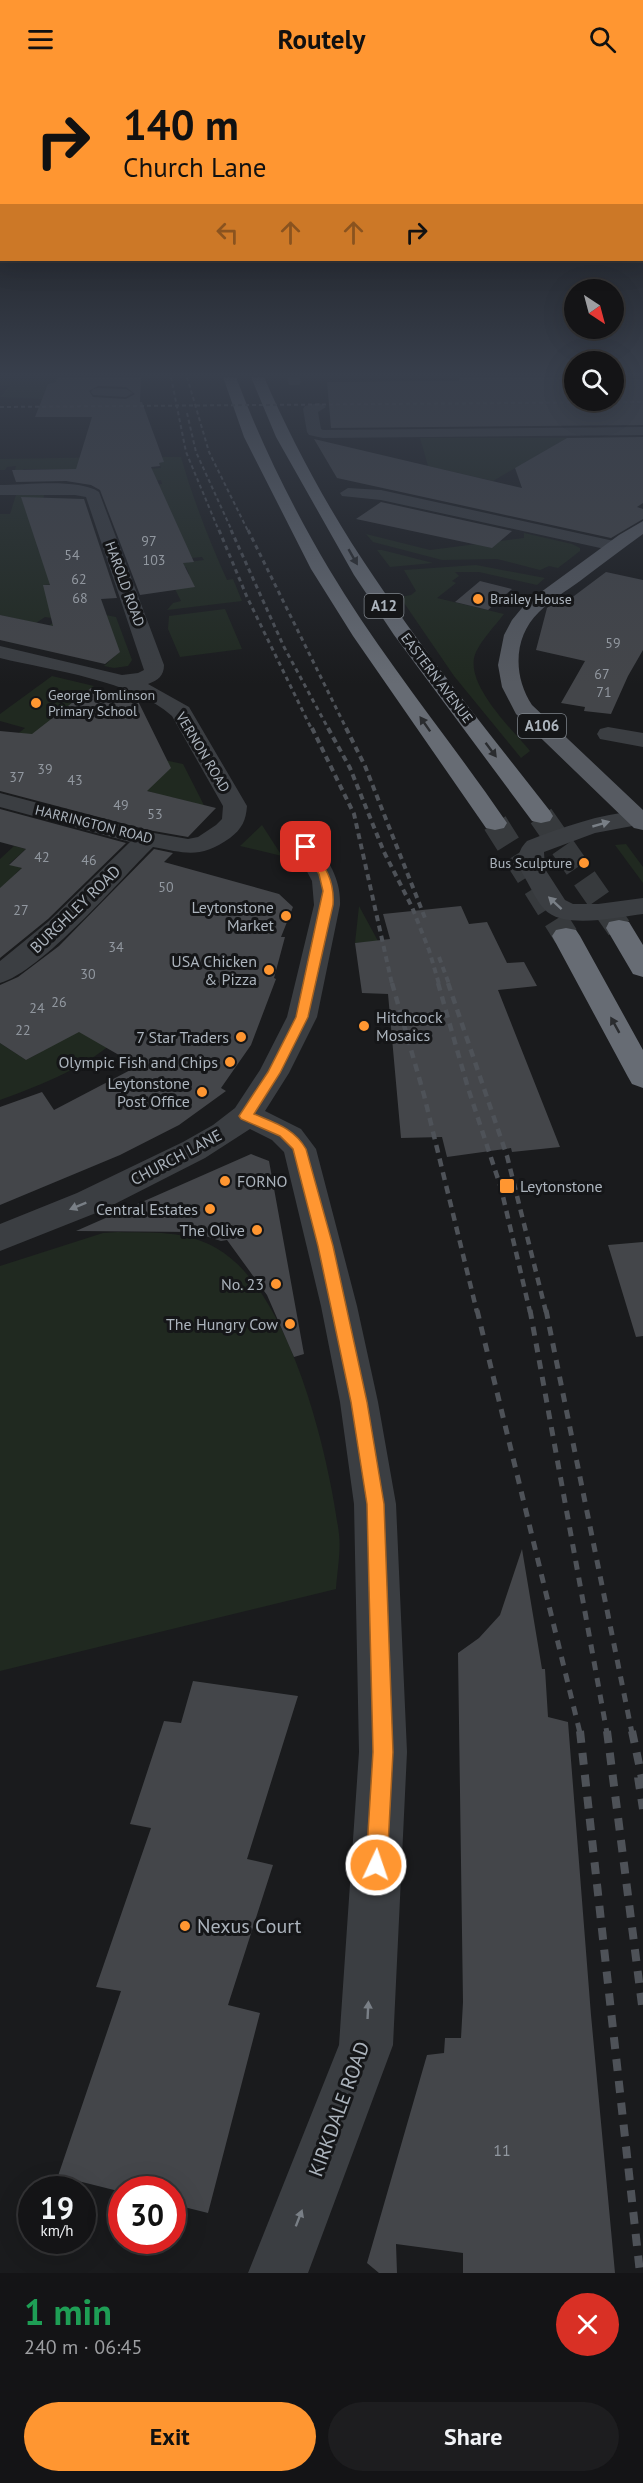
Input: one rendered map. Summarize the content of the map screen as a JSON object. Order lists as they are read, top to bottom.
{
  "streets": {
    "highway": ["A12", "EASTERN AVENUE"],
    "main road": ["A106"],
    "street": [
      "HAROLD ROAD",
      "VERNON ROAD",
      "HARRINGTON ROAD",
      "BURGHLEY ROAD",
      "CHURCH LANE",
      "KIRKDALE ROAD"
    ]
  },
  "crossings": [
    ["HAROLD ROAD", "VERNON ROAD"],
    ["VERNON ROAD", "HARRINGTON ROAD"],
    ["HARRINGTON ROAD", "BURGHLEY ROAD"],
    ["CHURCH LANE", "KIRKDALE ROAD"]
  ],
  "one_way": ["CHURCH LANE", "KIRKDALE ROAD"],
  "places": {
    "other": [
      "Brailey House",
      "George Tomlinson Primary School",
      "Bus Sculpture",
      "Leytonstone Market",
      "USA Chicken & Pizza",
      "Hitchcock Mosaics",
      "7 Star Traders",
      "Olympic Fish and Chips",
      "Leytonstone Post Office",
      "FORNO",
      "Central Estates",
      "The Olive",
      "No. 23",
      "The Hungry Cow",
      "Nexus Court"
    ],
    "transit": ["Leytonstone"]
  },
  "house_numbers": [
    "97",
    "54",
    "103",
    "62",
    "68",
    "59",
    "67",
    "71",
    "39",
    "37",
    "43",
    "49",
    "53",
    "42",
    "46",
    "50",
    "27",
    "34",
    "30",
    "26",
    "24",
    "22",
    "11"
  ],
  "north": "bottom right",
  "page": {
    "header": "Routely",
    "turn": ["140 m", "Church Lane"],
    "speed": "19 km/h",
    "limit": "30",
    "heading": ["1 min", "240 m · 06:45"],
    "buttons": ["Exit", "Share"]
  }
}
